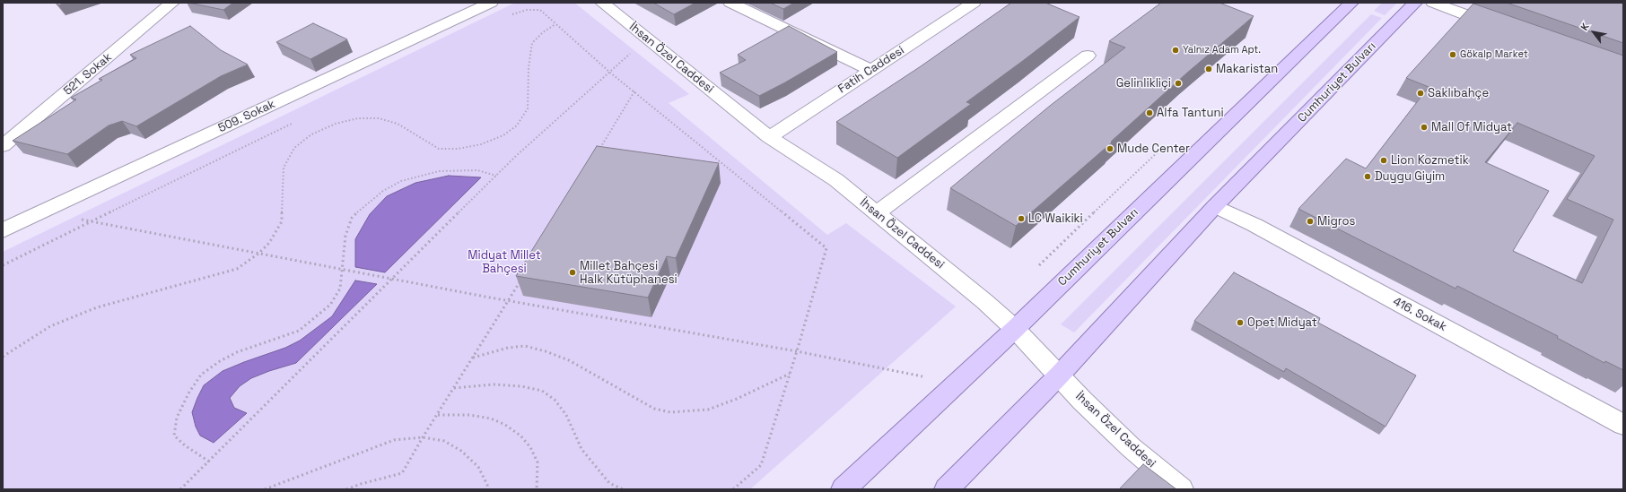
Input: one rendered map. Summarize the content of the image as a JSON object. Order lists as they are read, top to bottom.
{
  "streets": {
    "main road": ["Cumhuriyet Bulvarı"],
    "street": [
      "İhsan Özel Caddesi",
      "Fatih Caddesi",
      "521. Sokak",
      "509. Sokak",
      "416. Sokak"
    ]
  },
  "crossings": [
    ["İhsan Özel Caddesi", "Fatih Caddesi"],
    ["İhsan Özel Caddesi", "Cumhuriyet Bulvarı"],
    ["Cumhuriyet Bulvarı", "416. Sokak"]
  ],
  "parks": ["Midyat Millet Bahçesi"],
  "places": [
    "Yalnız Adam Apt.",
    "Gökalp Market",
    "Makaristan",
    "Gelinlikliçi",
    "Saklıbahçe",
    "Alfa Tantuni",
    "Mall Of Midyat",
    "Mude Center",
    "Lion Kozmetik",
    "Duygu Giyim",
    "LC Waikiki",
    "Migros",
    "Millet Bahçesi Halk Kütüphanesi",
    "Opet Midyat"
  ],
  "north": "top left"
}
